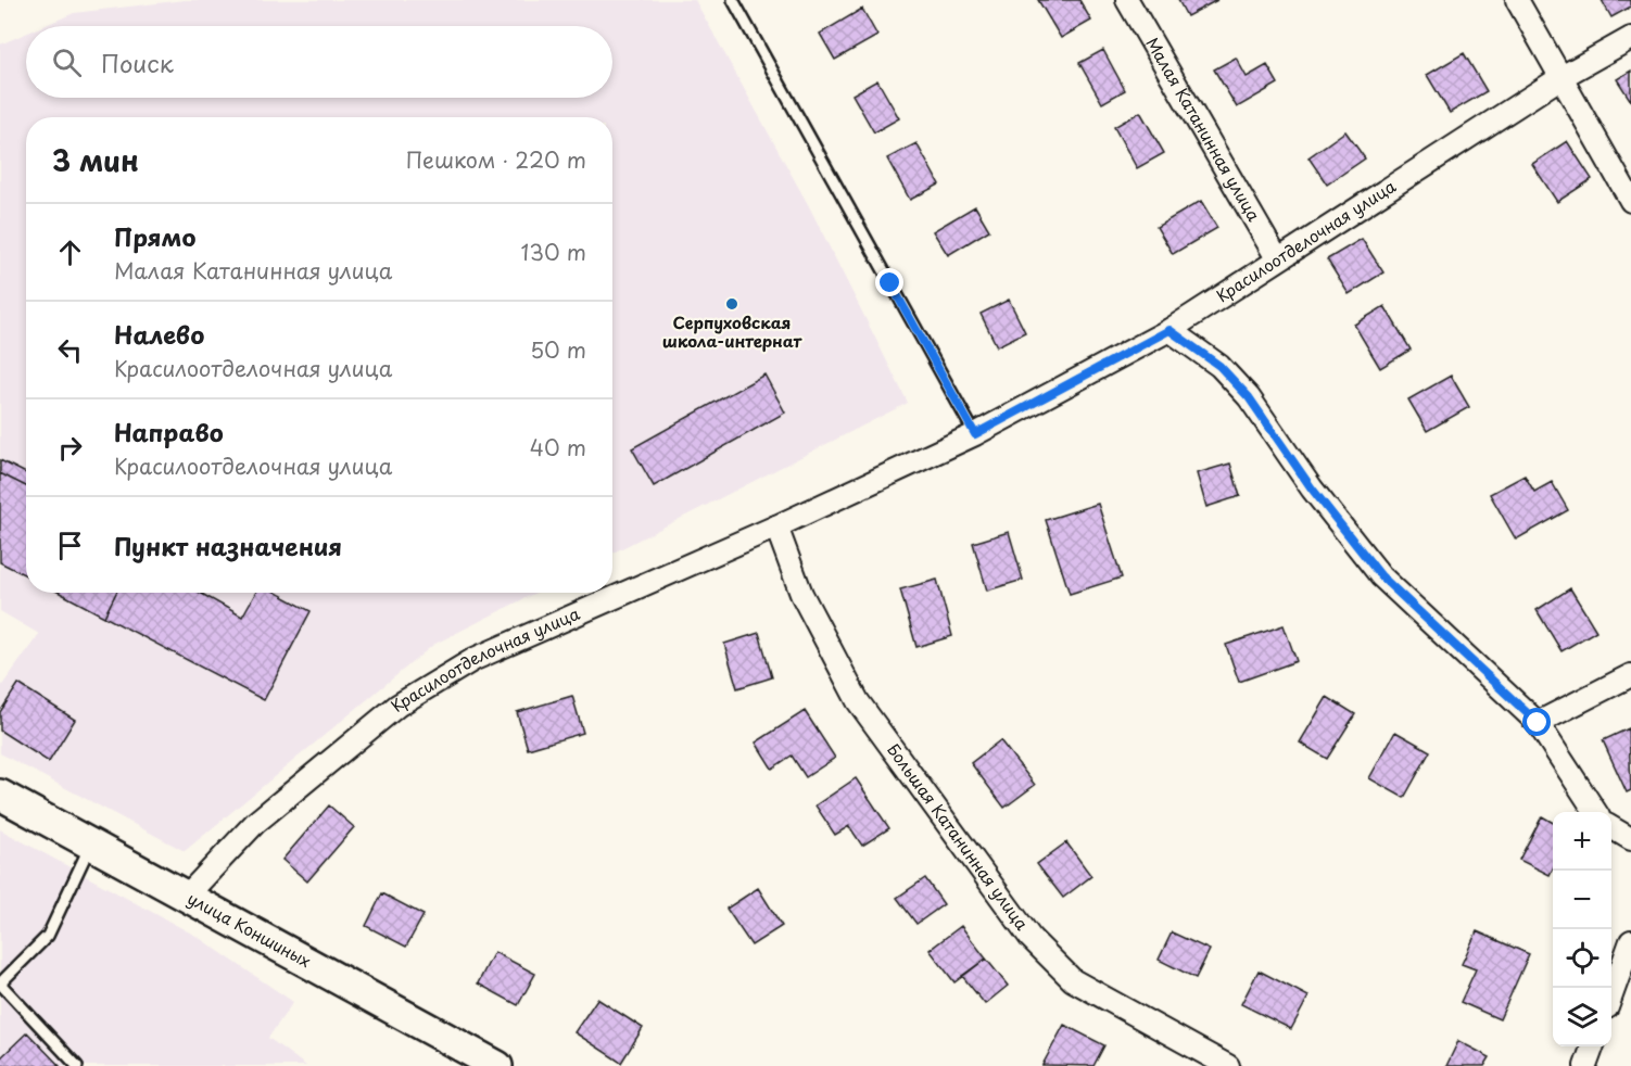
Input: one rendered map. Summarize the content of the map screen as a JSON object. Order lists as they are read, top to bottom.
{
  "streets": {
    "main road": ["улица Коншиных"],
    "street": ["Малая Катанинная улица", "Красилоотделочная улица", "Большая Катанинная улица"]
  },
  "crossings": [
    ["Малая Катанинная улица", "Красилоотделочная улица"],
    ["Красилоотделочная улица", "Большая Катанинная улица"],
    ["Красилоотделочная улица", "улица Коншиных"]
  ],
  "places": ["Серпуховская школа-интернат"],
  "page": {
    "search": "Поиск",
    "heading": ["3 мин", "Пешком · 220 m"],
    "list": [
      ["Прямо", "Малая Катанинная улица", "130 m"],
      ["Налево", "Красилоотделочная улица", "50 m"],
      ["Направо", "Красилоотделочная улица", "40 m"],
      "Пункт назначения"
    ],
    "map_buttons": ["+", "−"]
  }
}
